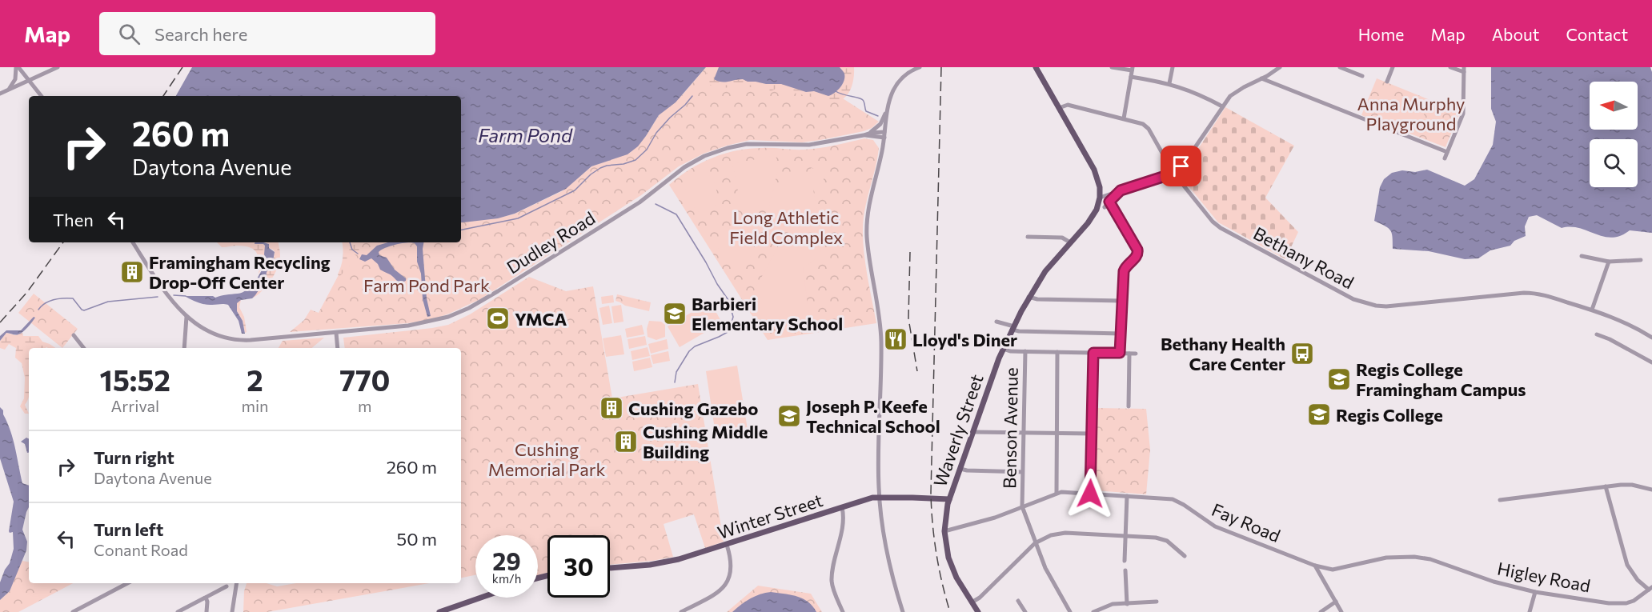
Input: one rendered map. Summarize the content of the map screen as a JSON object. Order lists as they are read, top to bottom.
{
  "streets": {
    "main road": ["Waverly Street", "Winter Street"],
    "street": [
      "Dudley Road",
      "Bethany Road",
      "Benson Avenue",
      "Fay Road",
      "Higley Road"
    ]
  },
  "crossings": [
    ["Benson Avenue", "Fay Road"],
    ["Waverly Street", "Winter Street"],
    ["Waverly Street", "Fay Road"],
    ["Fay Road", "Higley Road"]
  ],
  "water": ["Farm Pond"],
  "parks": [
    "Anna Murphy Playground",
    "Long Athletic Field Complex",
    "Farm Pond Park",
    "Cushing Memorial Park"
  ],
  "places": {
    "building": ["Framingham Recycling Drop-Off Center", "Cushing Gazebo", "Cushing Middle Building"],
    "school or university": [
      "Barbieri Elementary School",
      "Regis College Framingham Campus",
      "Regis College",
      "Joseph P. Keefe Technical School"
    ],
    "sports": ["YMCA"],
    "restaurant": ["Lloyd's Diner"],
    "bus stop": ["Bethany Health Care Center"]
  },
  "north": "left",
  "page": {
    "header": "Map",
    "search": "Search here",
    "nav": [
      "Home",
      "Map",
      "About",
      "Contact"
    ],
    "turn": ["260 m", "Daytona Avenue"],
    "then": "Then",
    "eta": [
      "15:52",
      "Arrival",
      "2",
      "min",
      "770",
      "m"
    ],
    "list": [
      {
        "name": "Turn right",
        "note": "Daytona Avenue",
        "value": "260 m"
      },
      {
        "name": "Turn left",
        "note": "Conant Road",
        "value": "50 m"
      }
    ],
    "speed": "29 km/h",
    "limit": "30"
  }
}
